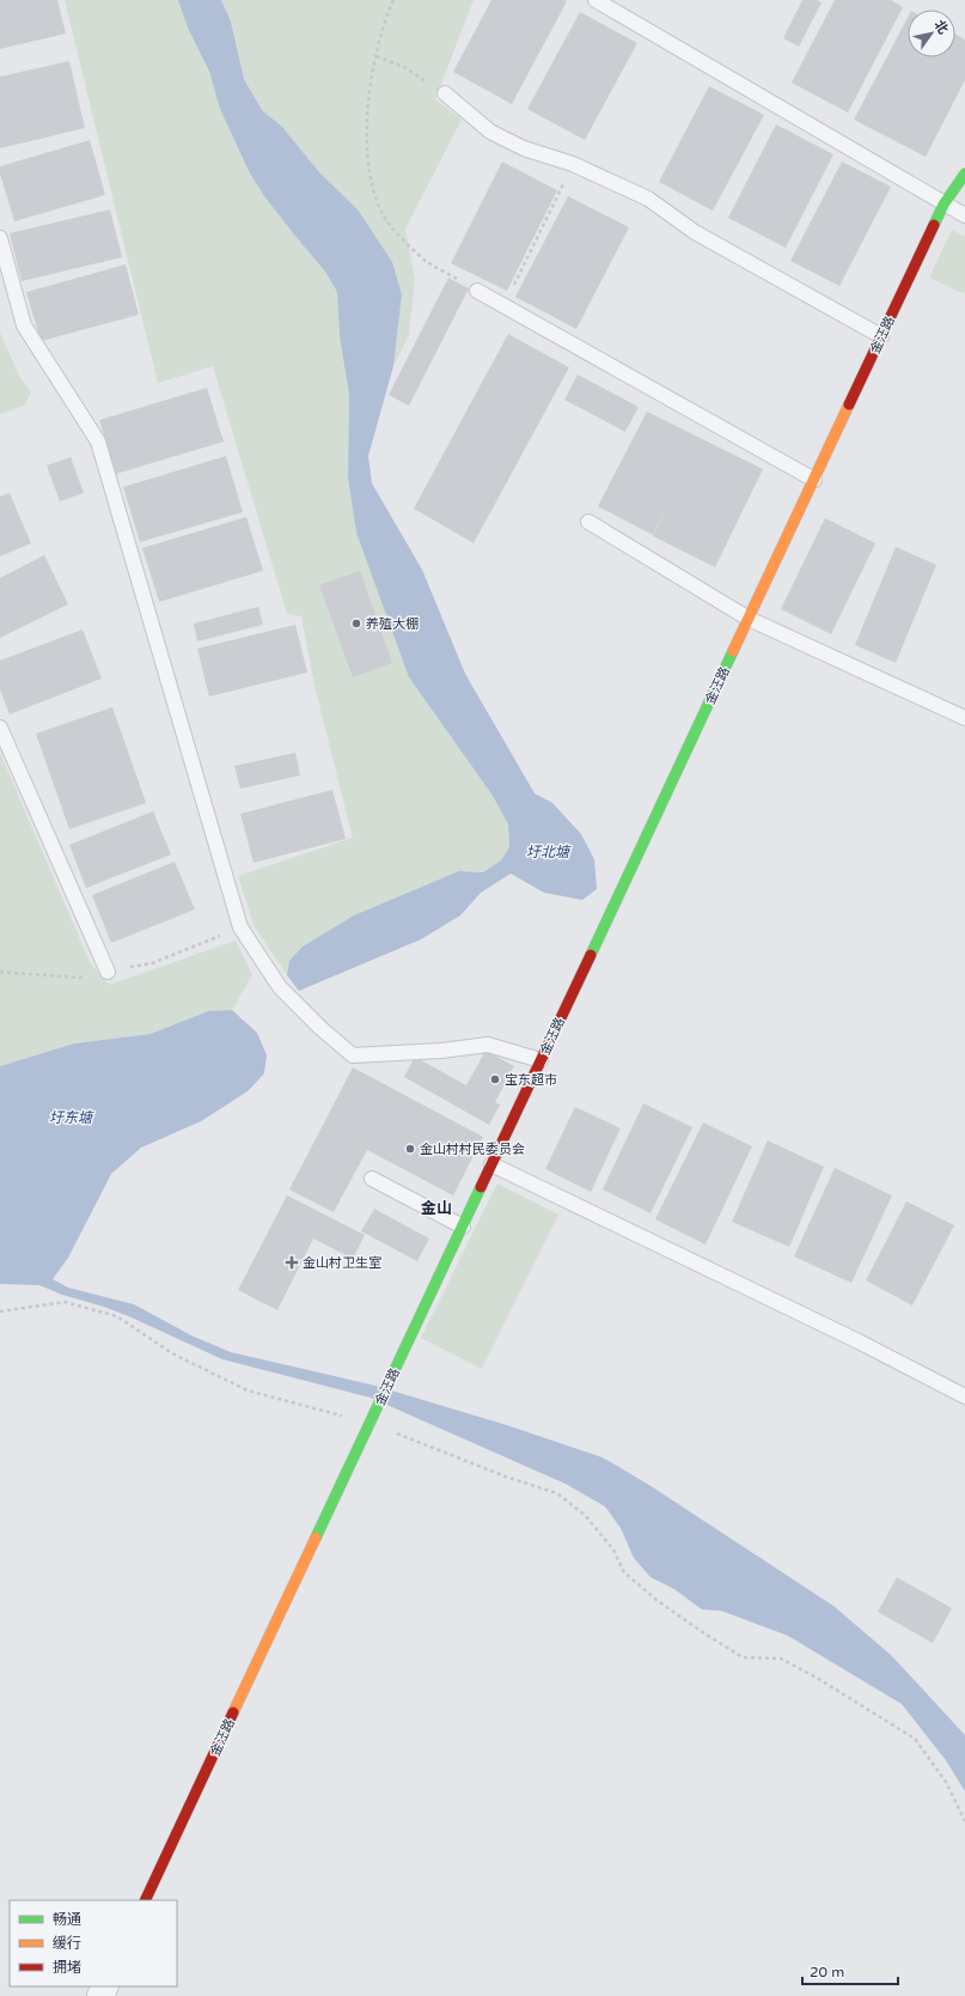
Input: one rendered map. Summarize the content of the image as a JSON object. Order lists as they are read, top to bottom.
{
  "streets": {
    "street": ["金汪路"]
  },
  "districts": ["金山"],
  "water": ["圩北塘", "圩东塘"],
  "places": {
    "other": ["养殖大棚", "宝东超市", "金山村村民委员会"],
    "health": ["金山村卫生室"]
  },
  "legend": ["畅通", "缓行", "拥堵"],
  "scale_bar": "20 m",
  "north": "top right"
}
